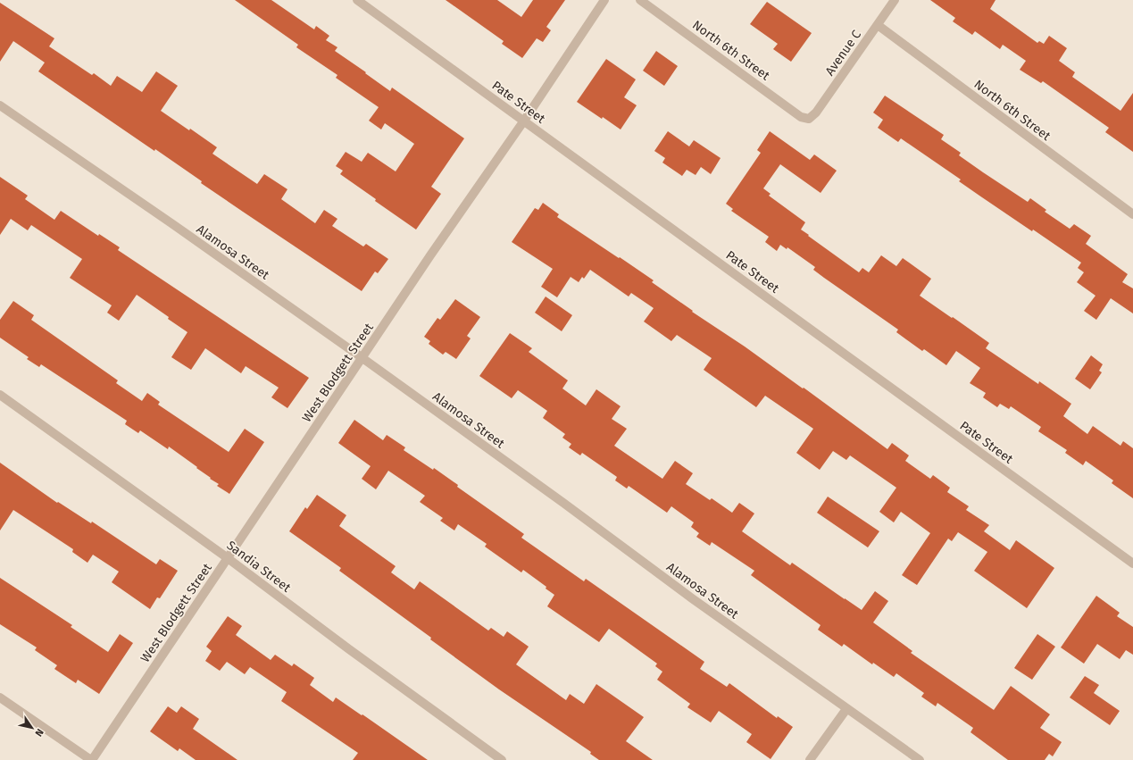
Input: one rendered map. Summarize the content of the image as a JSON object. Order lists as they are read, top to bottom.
{
  "streets": {
    "street": [
      "North 6th Street",
      "Avenue C",
      "Pate Street",
      "Alamosa Street",
      "West Blodgett Street",
      "Sandia Street"
    ]
  },
  "crossings": [
    ["North 6th Street", "Avenue C"],
    ["Pate Street", "West Blodgett Street"],
    ["Alamosa Street", "West Blodgett Street"],
    ["West Blodgett Street", "Sandia Street"]
  ],
  "north": "bottom right"
}
